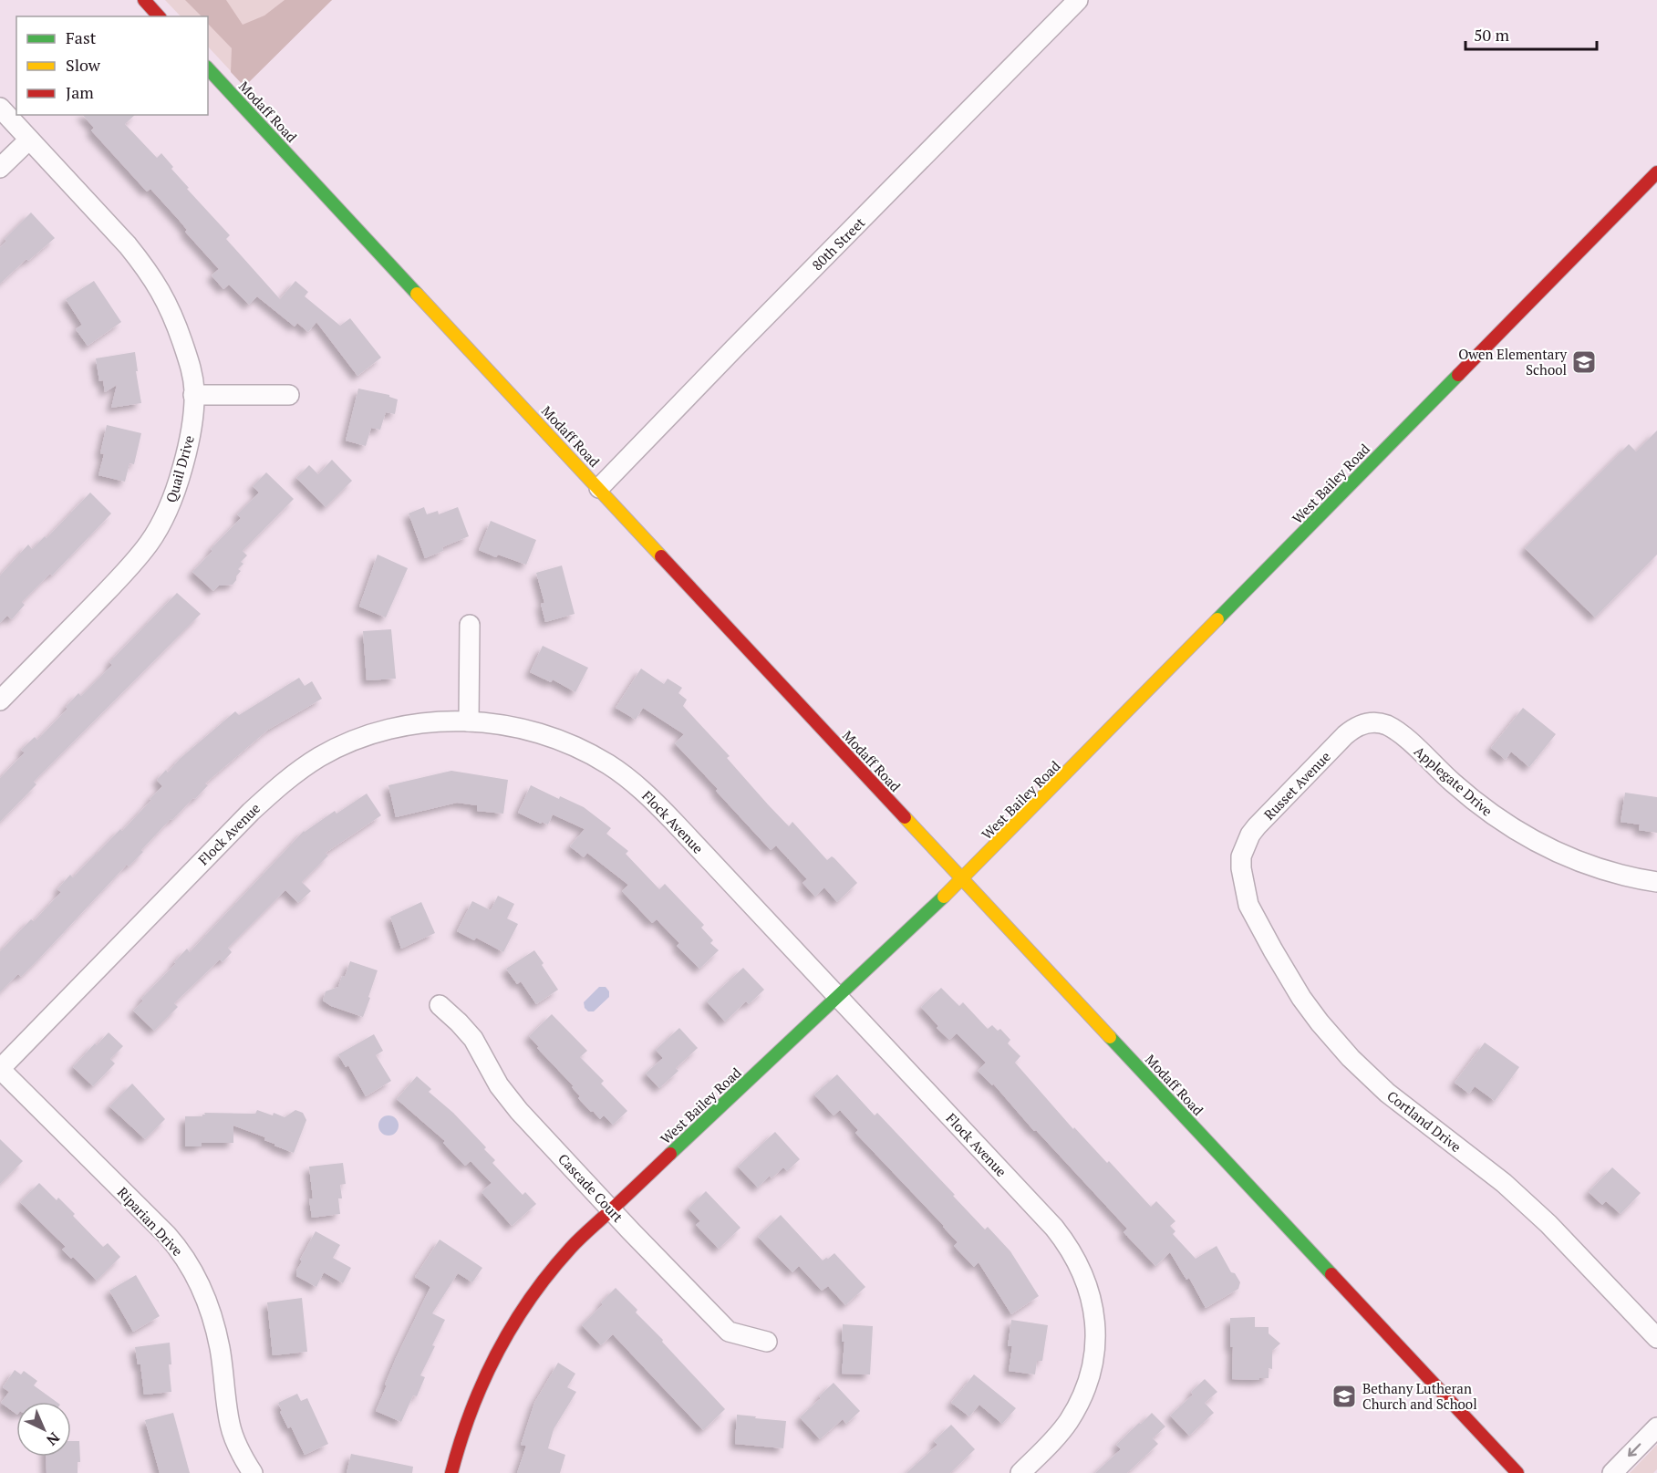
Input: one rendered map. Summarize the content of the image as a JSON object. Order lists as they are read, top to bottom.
{
  "streets": {
    "street": [
      "Modaff Road",
      "80th Street",
      "Quail Drive",
      "West Bailey Road",
      "Applegate Drive",
      "Russet Avenue",
      "Flock Avenue",
      "Cortland Drive",
      "Cascade Court",
      "Riparian Drive"
    ]
  },
  "crossings": [
    ["Modaff Road", "80th Street"],
    ["Modaff Road", "West Bailey Road"],
    ["West Bailey Road", "Flock Avenue"],
    ["West Bailey Road", "Cascade Court"],
    ["Applegate Drive", "Russet Avenue"],
    ["Russet Avenue", "Cortland Drive"],
    ["Flock Avenue", "Riparian Drive"]
  ],
  "places": {
    "school or university": ["Owen Elementary School", "Bethany Lutheran Church and School"]
  },
  "legend": ["Fast", "Slow", "Jam"],
  "scale_bar": "50 m",
  "north": "bottom right"
}
